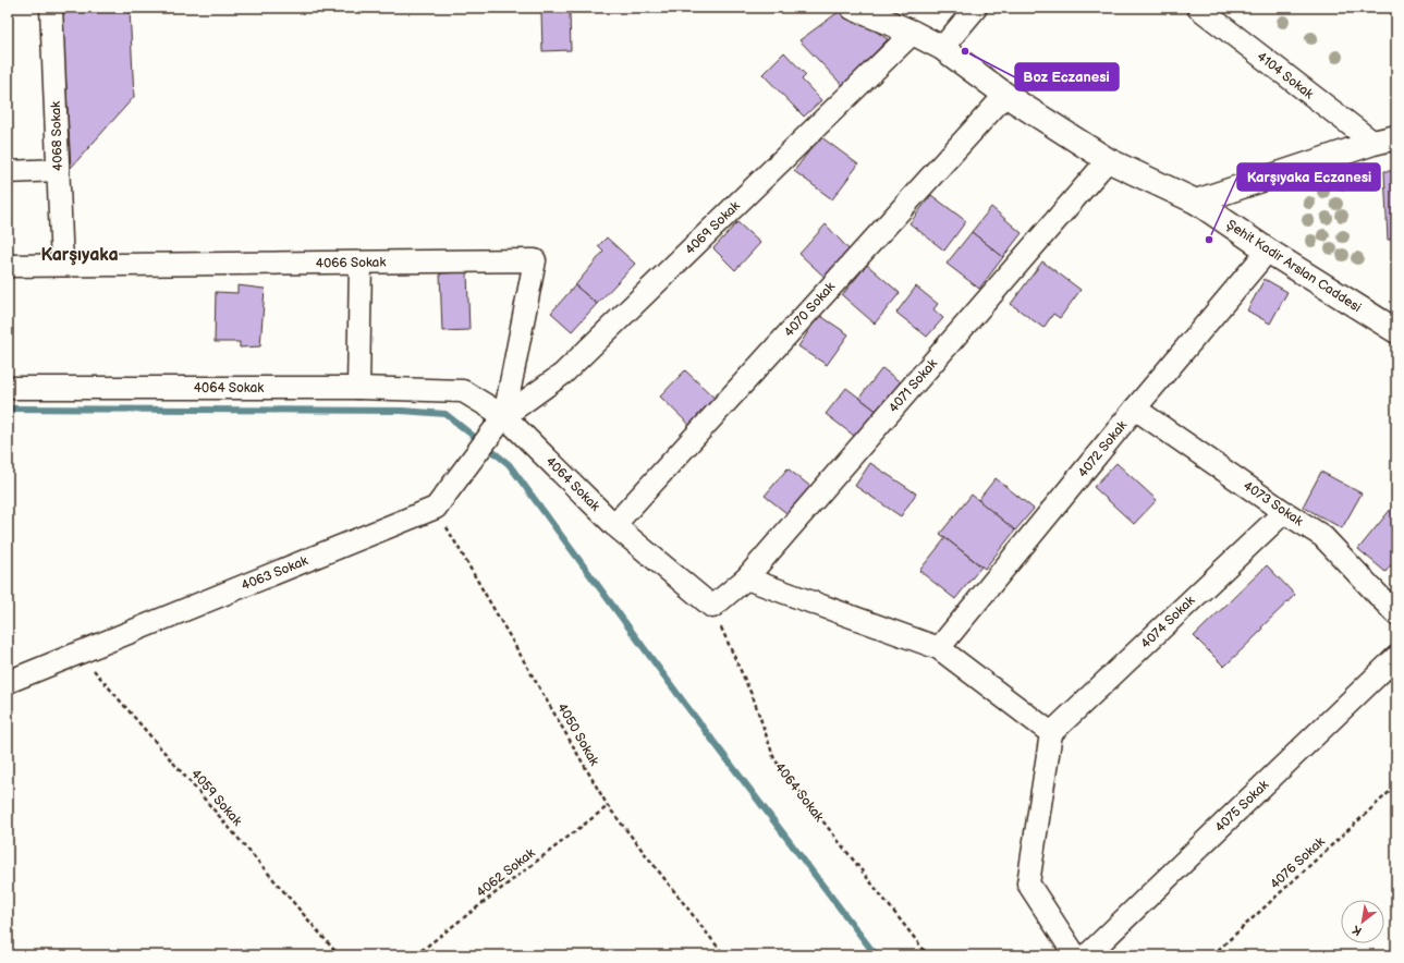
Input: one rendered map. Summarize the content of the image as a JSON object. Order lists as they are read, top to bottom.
{
  "streets": {
    "street": [
      "4104 Sokak",
      "4068 Sokak",
      "4069 Sokak",
      "4066 Sokak",
      "Şehit Kadir Arslan Caddesi",
      "4070 Sokak",
      "4071 Sokak",
      "4064 Sokak",
      "4072 Sokak",
      "4073 Sokak",
      "4063 Sokak",
      "4074 Sokak",
      "4075 Sokak"
    ],
    "path": [
      "4050 Sokak",
      "4059 Sokak",
      "4076 Sokak",
      "4062 Sokak"
    ]
  },
  "crossings": [
    ["4068 Sokak", "4066 Sokak"],
    ["4069 Sokak", "4066 Sokak"],
    ["4069 Sokak", "Şehit Kadir Arslan Caddesi"],
    ["4069 Sokak", "4064 Sokak"],
    ["4066 Sokak", "4064 Sokak"],
    ["Şehit Kadir Arslan Caddesi", "4070 Sokak"],
    ["Şehit Kadir Arslan Caddesi", "4071 Sokak"],
    ["Şehit Kadir Arslan Caddesi", "4072 Sokak"],
    ["4070 Sokak", "4064 Sokak"],
    ["4071 Sokak", "4064 Sokak"],
    ["4072 Sokak", "4073 Sokak"],
    ["4073 Sokak", "4074 Sokak"],
    ["4063 Sokak", "4050 Sokak"],
    ["4063 Sokak", "4059 Sokak"],
    ["4050 Sokak", "4062 Sokak"]
  ],
  "districts": ["Karşıyaka"],
  "places": ["Boz Eczanesi", "Karşıyaka Eczanesi"],
  "north": "bottom left"
}
